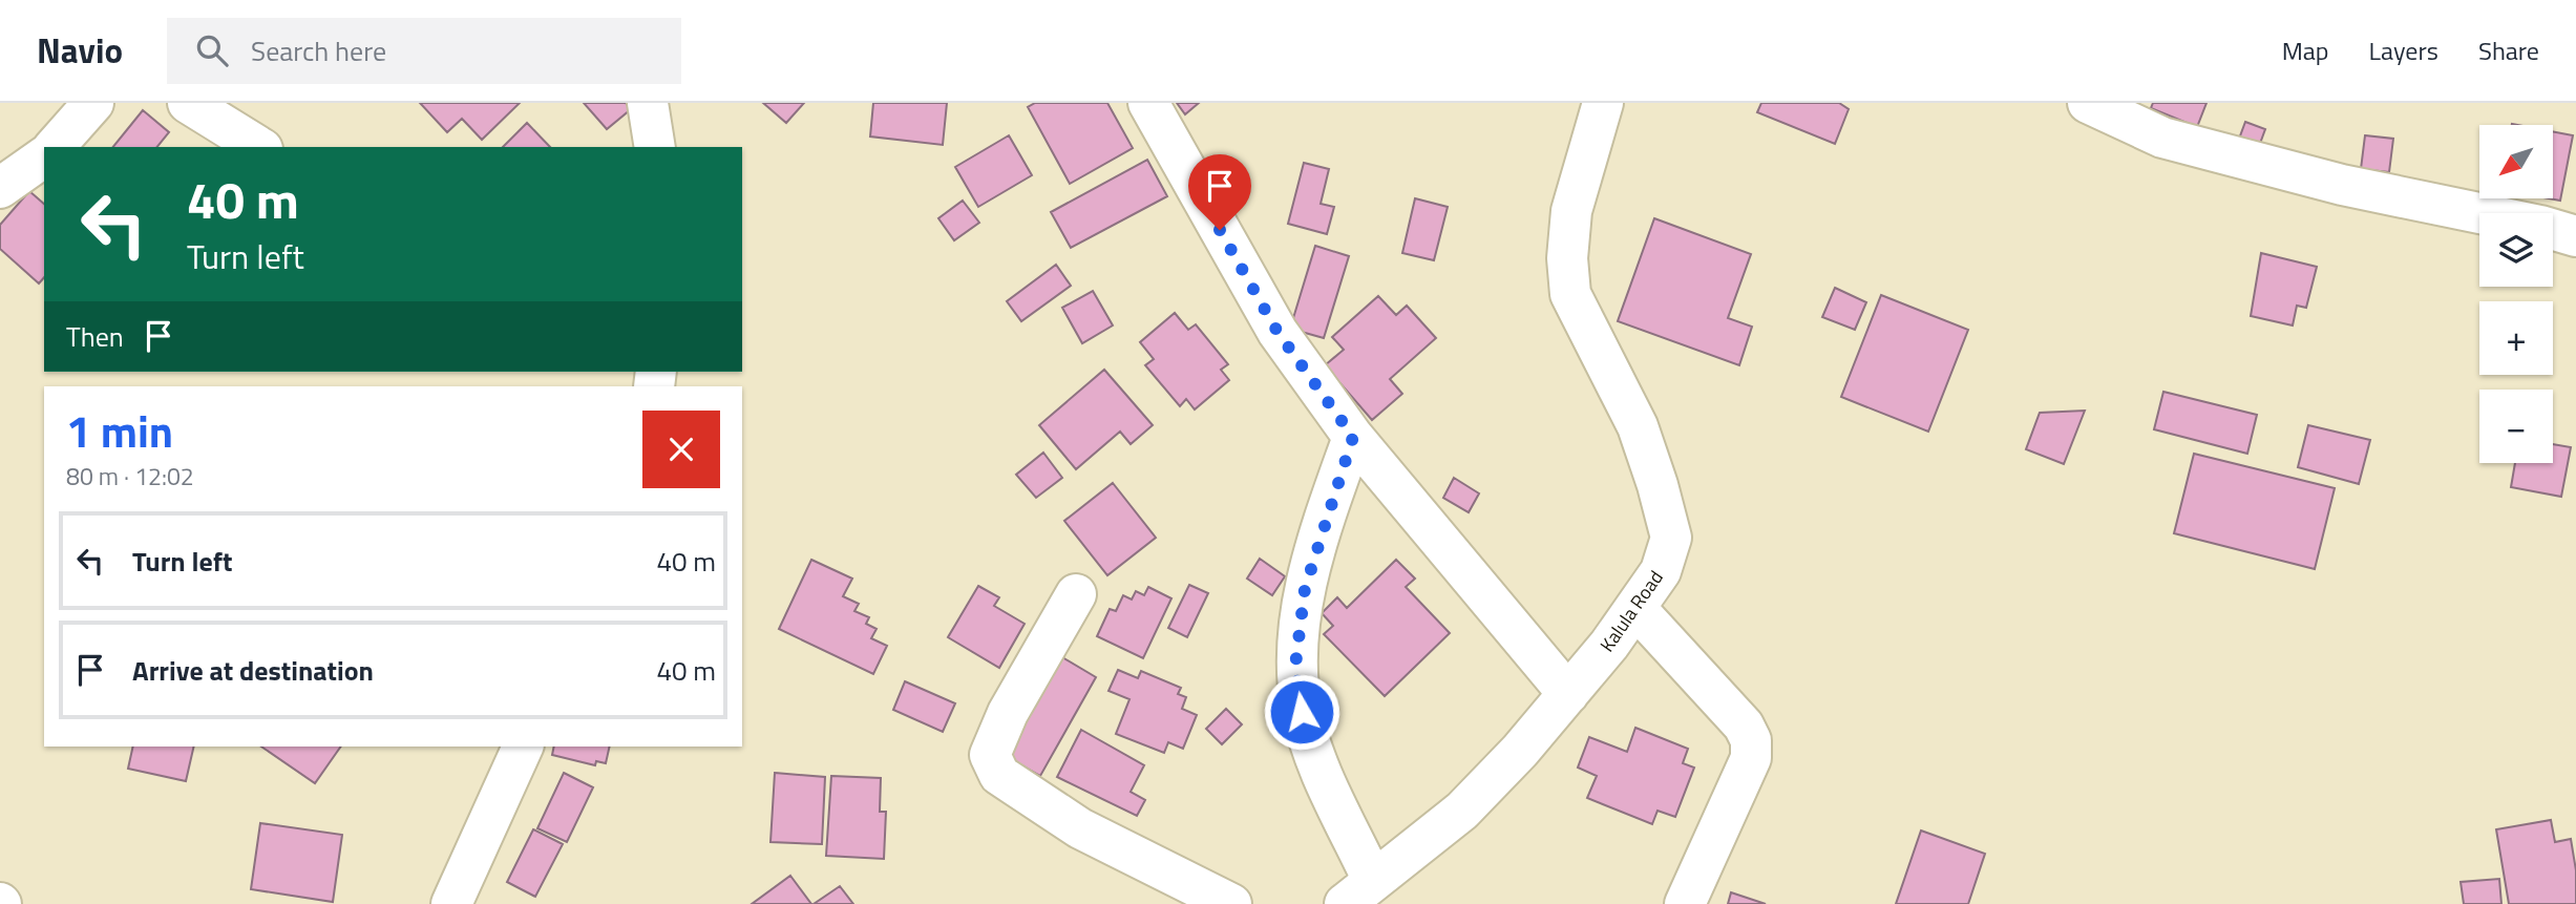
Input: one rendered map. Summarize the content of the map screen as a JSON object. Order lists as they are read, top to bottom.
{
  "streets": {
    "street": ["Kalula Road"]
  },
  "north": "bottom left",
  "page": {
    "header": "Navio",
    "search": "Search here",
    "nav": ["Map", "Layers", "Share"],
    "map_buttons": ["+", "−"],
    "turn": ["40 m", "Turn left"],
    "then": "Then",
    "heading": ["1 min", "80 m · 12:02"],
    "list": [
      {
        "name": "Turn left",
        "value": "40 m"
      },
      {
        "name": "Arrive at destination",
        "value": "40 m"
      }
    ]
  }
}
